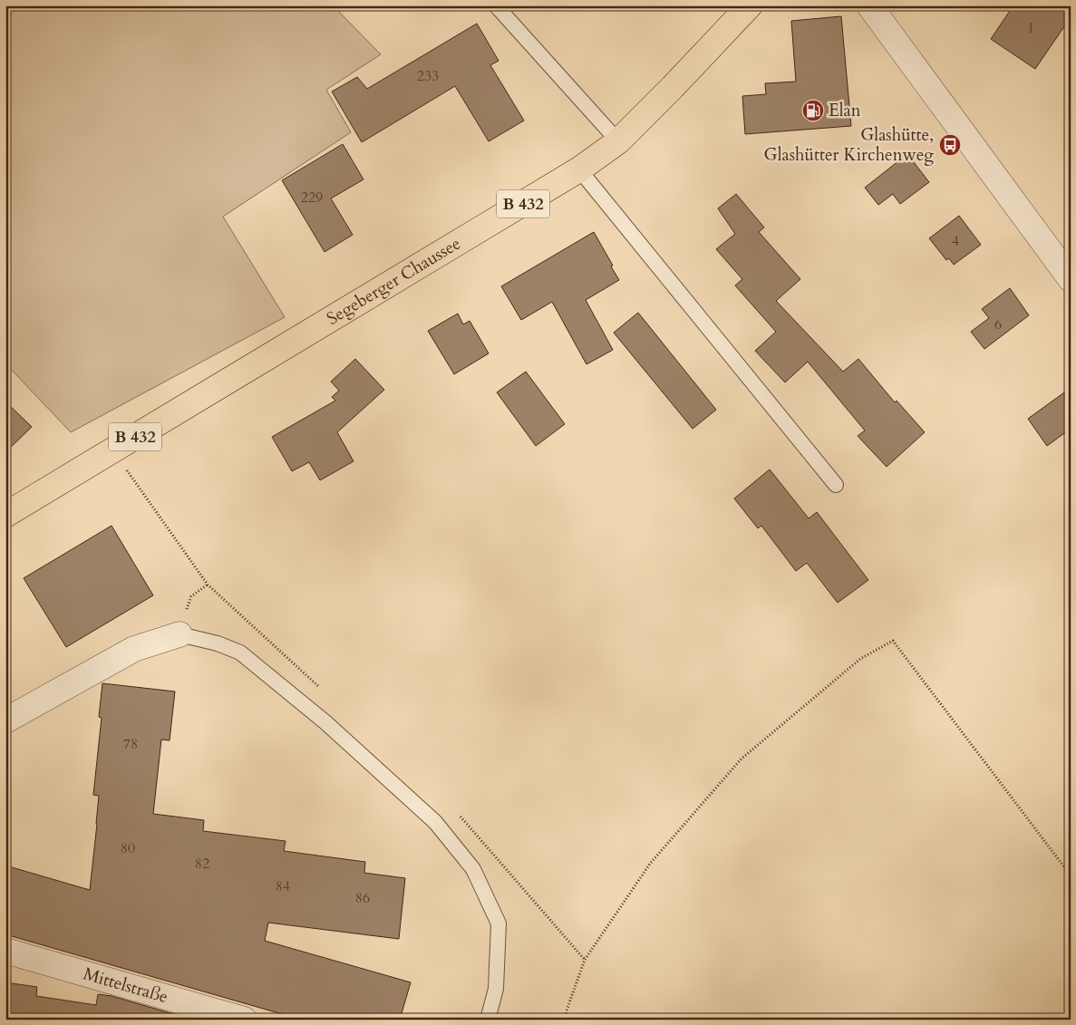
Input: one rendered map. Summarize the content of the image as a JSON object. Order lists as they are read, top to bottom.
{
  "streets": {
    "main road": ["B 432", "Segeberger Chaussee"],
    "street": ["Mittelstraße"]
  },
  "places": {
    "fuel station": ["Elan"],
    "bus stop": ["Glashütte, Glashütter Kirchenweg"]
  },
  "house_numbers": [
    "1",
    "233",
    "229",
    "4",
    "6",
    "78",
    "80",
    "82",
    "84",
    "86"
  ]
}
